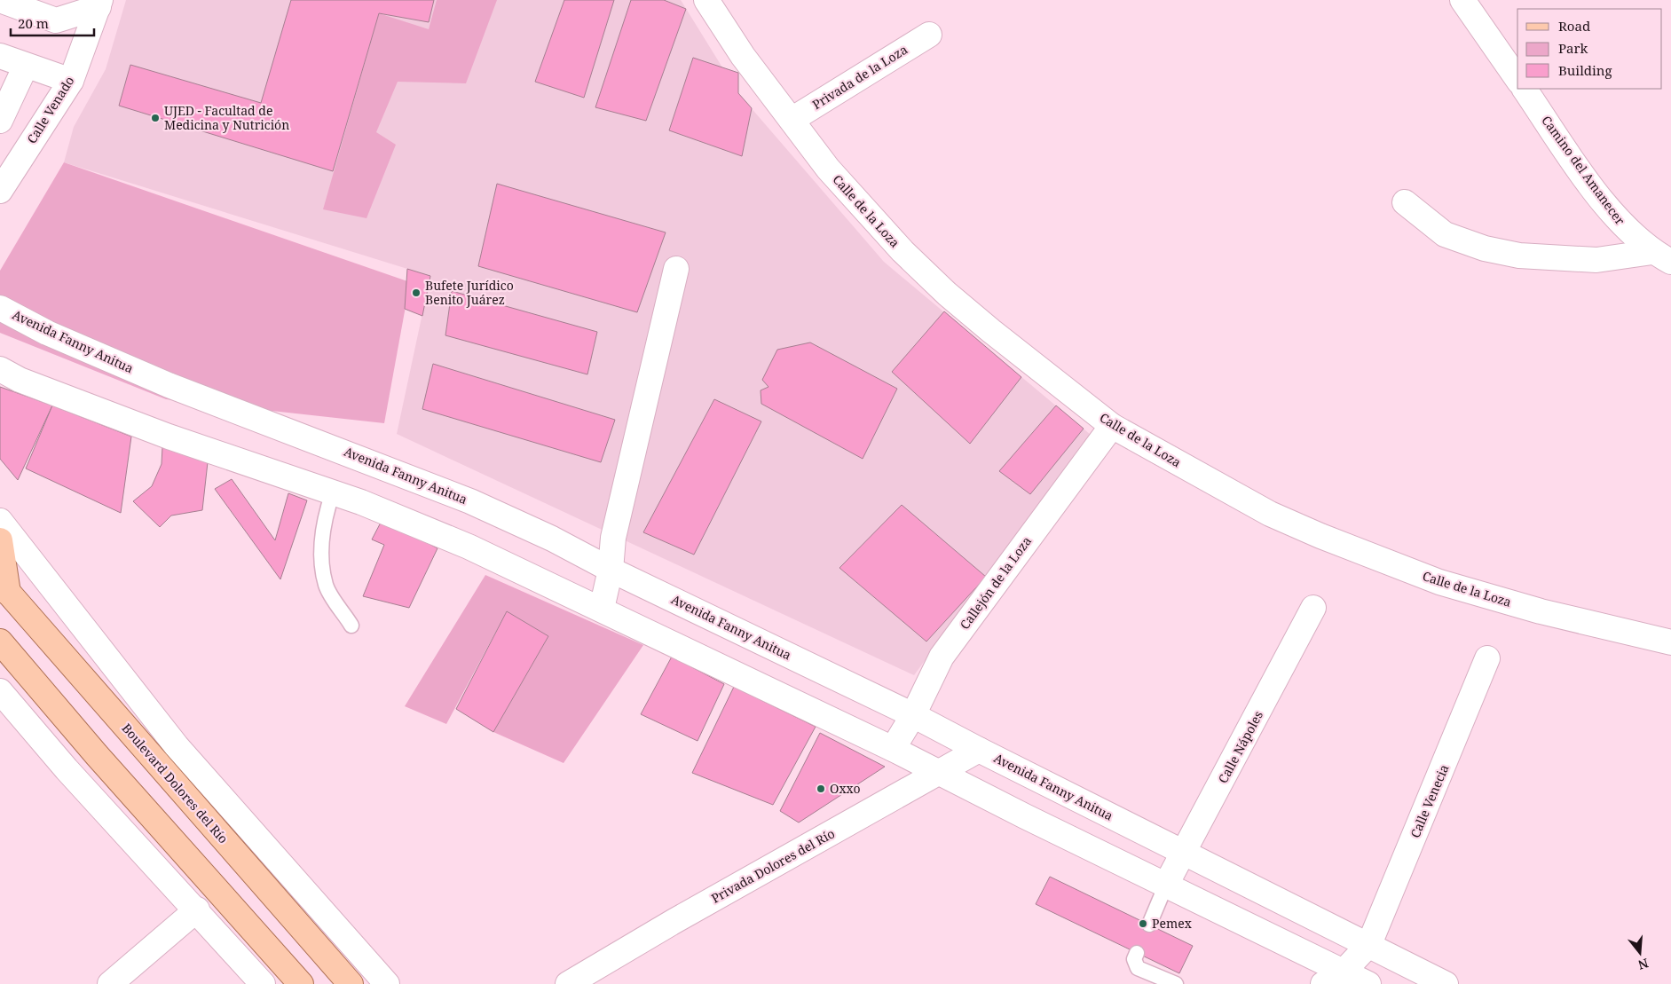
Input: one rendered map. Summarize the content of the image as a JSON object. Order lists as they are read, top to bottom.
{
  "streets": {
    "main road": ["Boulevard Dolores del Río"],
    "street": [
      "Privada de la Loza",
      "Calle Venado",
      "Camino del Amanecer",
      "Calle de la Loza",
      "Avenida Fanny Anitua",
      "Callejón de la Loza",
      "Calle Nápoles",
      "Calle Venecia",
      "Privada Dolores del Río"
    ]
  },
  "crossings": [
    ["Privada de la Loza", "Calle de la Loza"],
    ["Calle de la Loza", "Callejón de la Loza"],
    ["Avenida Fanny Anitua", "Callejón de la Loza"],
    ["Avenida Fanny Anitua", "Calle Nápoles"],
    ["Avenida Fanny Anitua", "Calle Venecia"],
    ["Avenida Fanny Anitua", "Privada Dolores del Río"]
  ],
  "places": [
    "UJED - Facultad de Medicina y Nutrición",
    "Bufete Jurídico Benito Juárez",
    "Oxxo",
    "Pemex"
  ],
  "legend": ["Road", "Park", "Building"],
  "scale_bar": "20 m",
  "north": "bottom"
}
